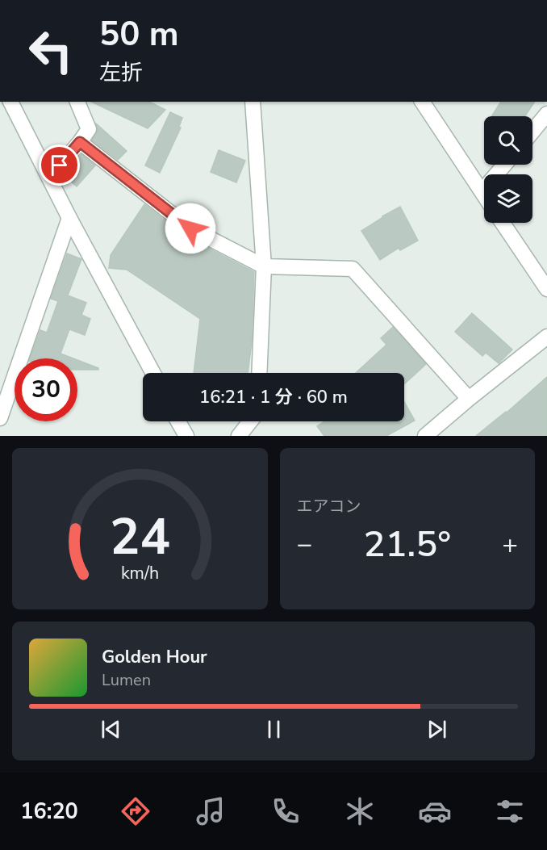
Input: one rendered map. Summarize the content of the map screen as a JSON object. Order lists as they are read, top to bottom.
{
  "page": {
    "turn": ["50 m", "左折"],
    "limit": "30",
    "trip": "16:21 · 1 分 · 60 m",
    "tile": "エアコン",
    "heat": ["−", "21.5°", "+"],
    "song": ["Golden Hour", "Lumen"],
    "tabs": "16:20",
    "gauge": ["24", "km/h"]
  }
}
